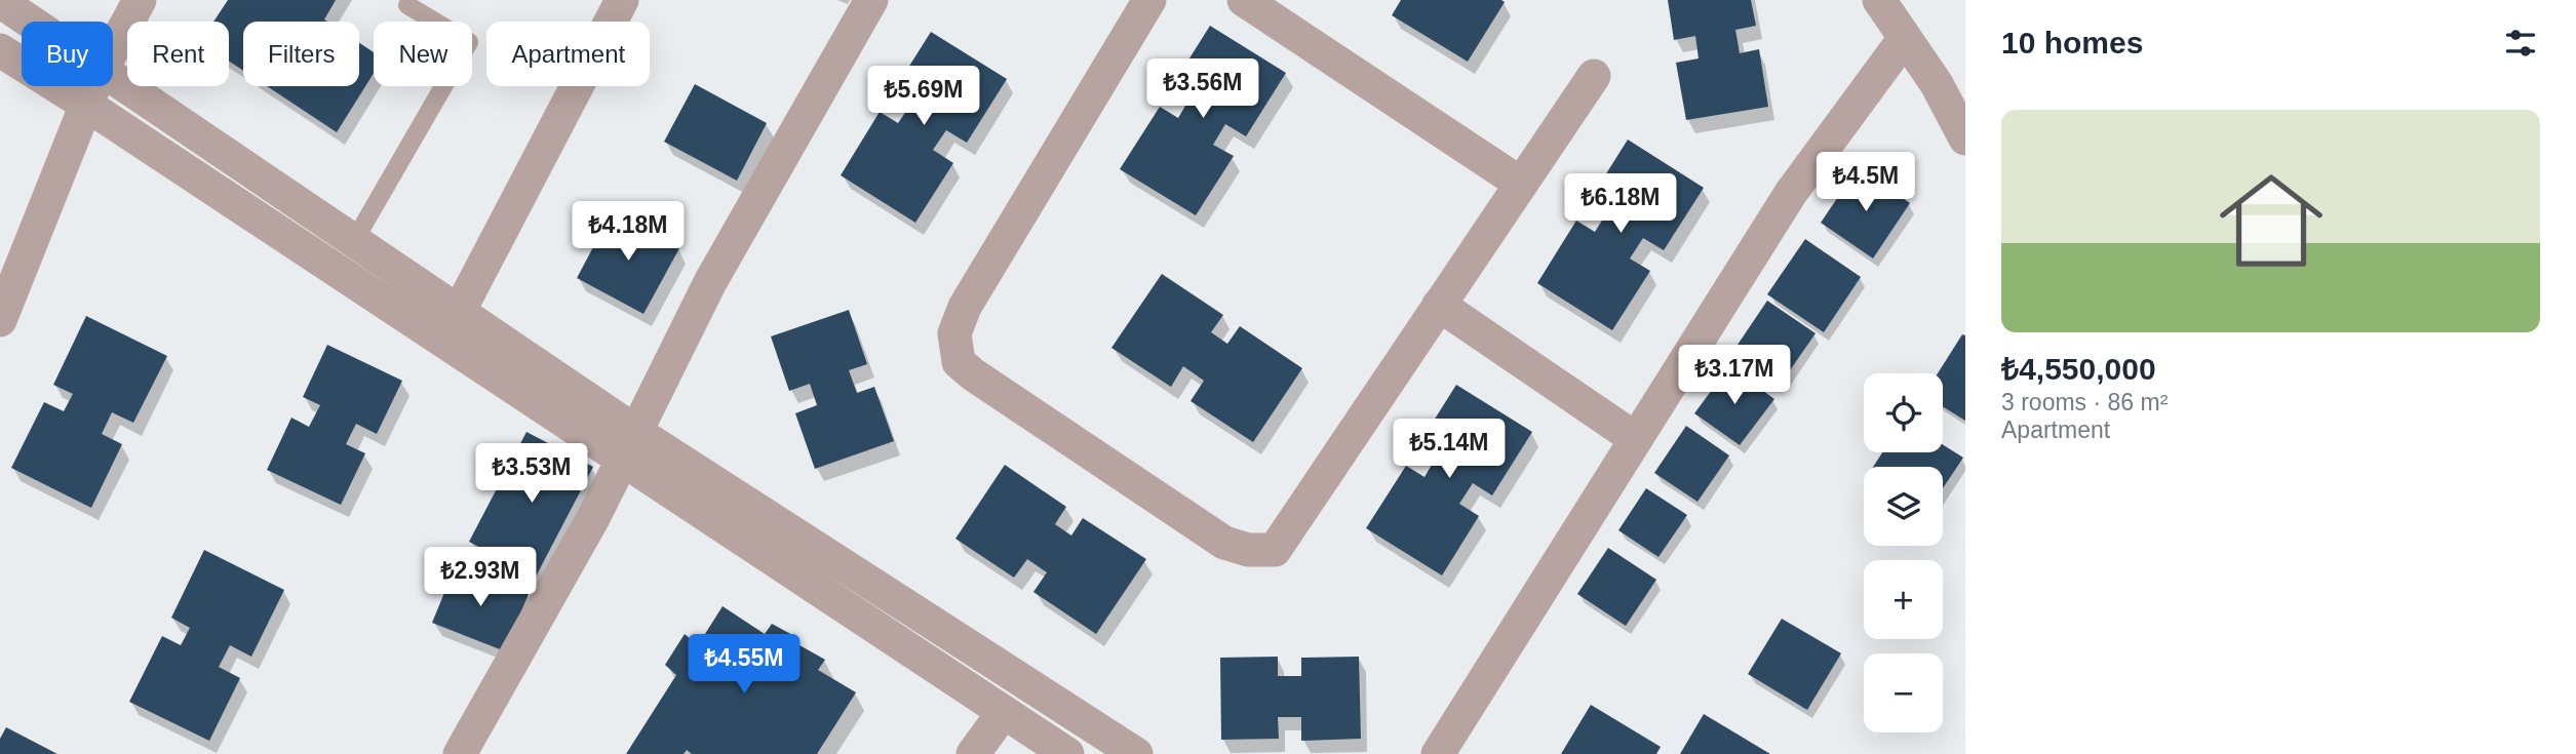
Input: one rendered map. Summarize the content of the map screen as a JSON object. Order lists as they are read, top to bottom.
{
  "page": {
    "heading": "10 homes",
    "chip": [
      "Buy",
      "Rent",
      "Filters",
      "New",
      "Apartment"
    ],
    "price": [
      "₺3.56M",
      "₺5.69M",
      "₺4.5M",
      "₺6.18M",
      "₺4.18M",
      "₺3.17M",
      "₺5.14M",
      "₺3.53M",
      "₺2.93M",
      "₺4.55M"
    ],
    "list": [
      {
        "name": "₺4,550,000",
        "note": "3 rooms · 86 m² · Apartment"
      }
    ],
    "map_buttons": ["+", "−"]
  }
}
